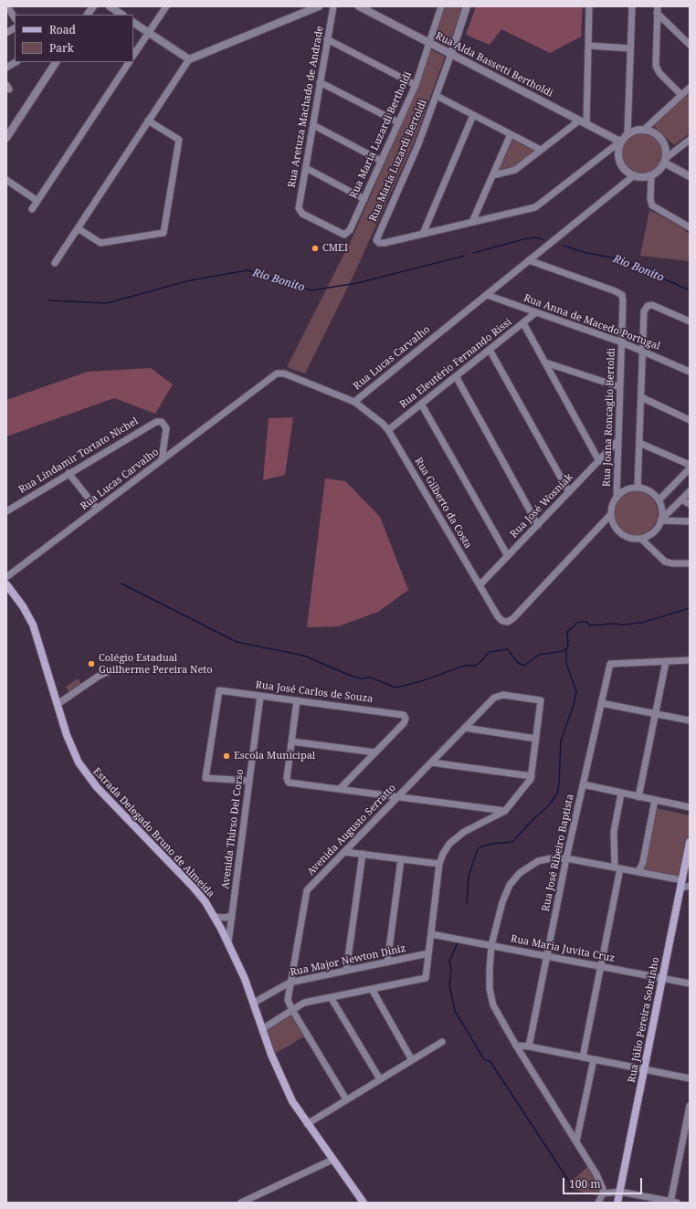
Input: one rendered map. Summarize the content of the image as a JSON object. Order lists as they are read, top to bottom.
{
  "streets": {
    "main road": ["Estrada Delegado Bruno de Almeida", "Rua Júlio Pereira Sobrinho"],
    "street": [
      "Rua Alda Bassetti Bertholdi",
      "Rua Aretuza Machado de Andrade",
      "Rua Maria Luzardi Bertholdi",
      "Rua Maria Luzardi Bertoldi",
      "Rua Anna de Macedo Portugal",
      "Rua Lucas Carvalho",
      "Rua Eleutério Fernando Rissi",
      "Rua Joana Roncaglio Bertoldi",
      "Rua Lindamir Tortato Nichel",
      "Rua Gilberto da Costa",
      "Rua José Wosniak",
      "Rua José Carlos de Souza",
      "Avenida Thirso Del Corso",
      "Avenida Augusto Serratto",
      "Rua José Ribeiro Baptista",
      "Rua Maria Juvita Cruz",
      "Rua Major Newton Diniz"
    ]
  },
  "crossings": [
    ["Rua Alda Bassetti Bertholdi", "Rua Maria Luzardi Bertholdi"],
    ["Rua Alda Bassetti Bertholdi", "Rua Maria Luzardi Bertoldi"],
    ["Rua Alda Bassetti Bertholdi", "Rua Lucas Carvalho"],
    ["Rua Aretuza Machado de Andrade", "Rua Maria Luzardi Bertholdi"],
    ["Rua Anna de Macedo Portugal", "Rua Lucas Carvalho"],
    ["Rua Anna de Macedo Portugal", "Rua Eleutério Fernando Rissi"],
    ["Rua Anna de Macedo Portugal", "Rua Joana Roncaglio Bertoldi"],
    ["Rua Lucas Carvalho", "Rua Joana Roncaglio Bertoldi"],
    ["Rua Lucas Carvalho", "Rua Lindamir Tortato Nichel"],
    ["Rua Lucas Carvalho", "Rua Gilberto da Costa"],
    ["Rua Eleutério Fernando Rissi", "Rua Gilberto da Costa"],
    ["Rua Joana Roncaglio Bertoldi", "Rua Gilberto da Costa"],
    ["Rua Joana Roncaglio Bertoldi", "Rua José Wosniak"],
    ["Rua Gilberto da Costa", "Rua José Wosniak"],
    ["Rua José Carlos de Souza", "Avenida Thirso Del Corso"],
    ["Avenida Thirso Del Corso", "Estrada Delegado Bruno de Almeida"],
    ["Avenida Augusto Serratto", "Rua Major Newton Diniz"],
    ["Estrada Delegado Bruno de Almeida", "Rua Major Newton Diniz"],
    ["Rua José Ribeiro Baptista", "Rua Maria Juvita Cruz"],
    ["Rua Maria Juvita Cruz", "Rua Júlio Pereira Sobrinho"]
  ],
  "water": ["Rio Bonito"],
  "places": ["CMEI", "Colégio Estadual Guilherme Pereira Neto", "Escola Municipal"],
  "legend": ["Road", "Park"],
  "scale_bar": "100 m"
}
